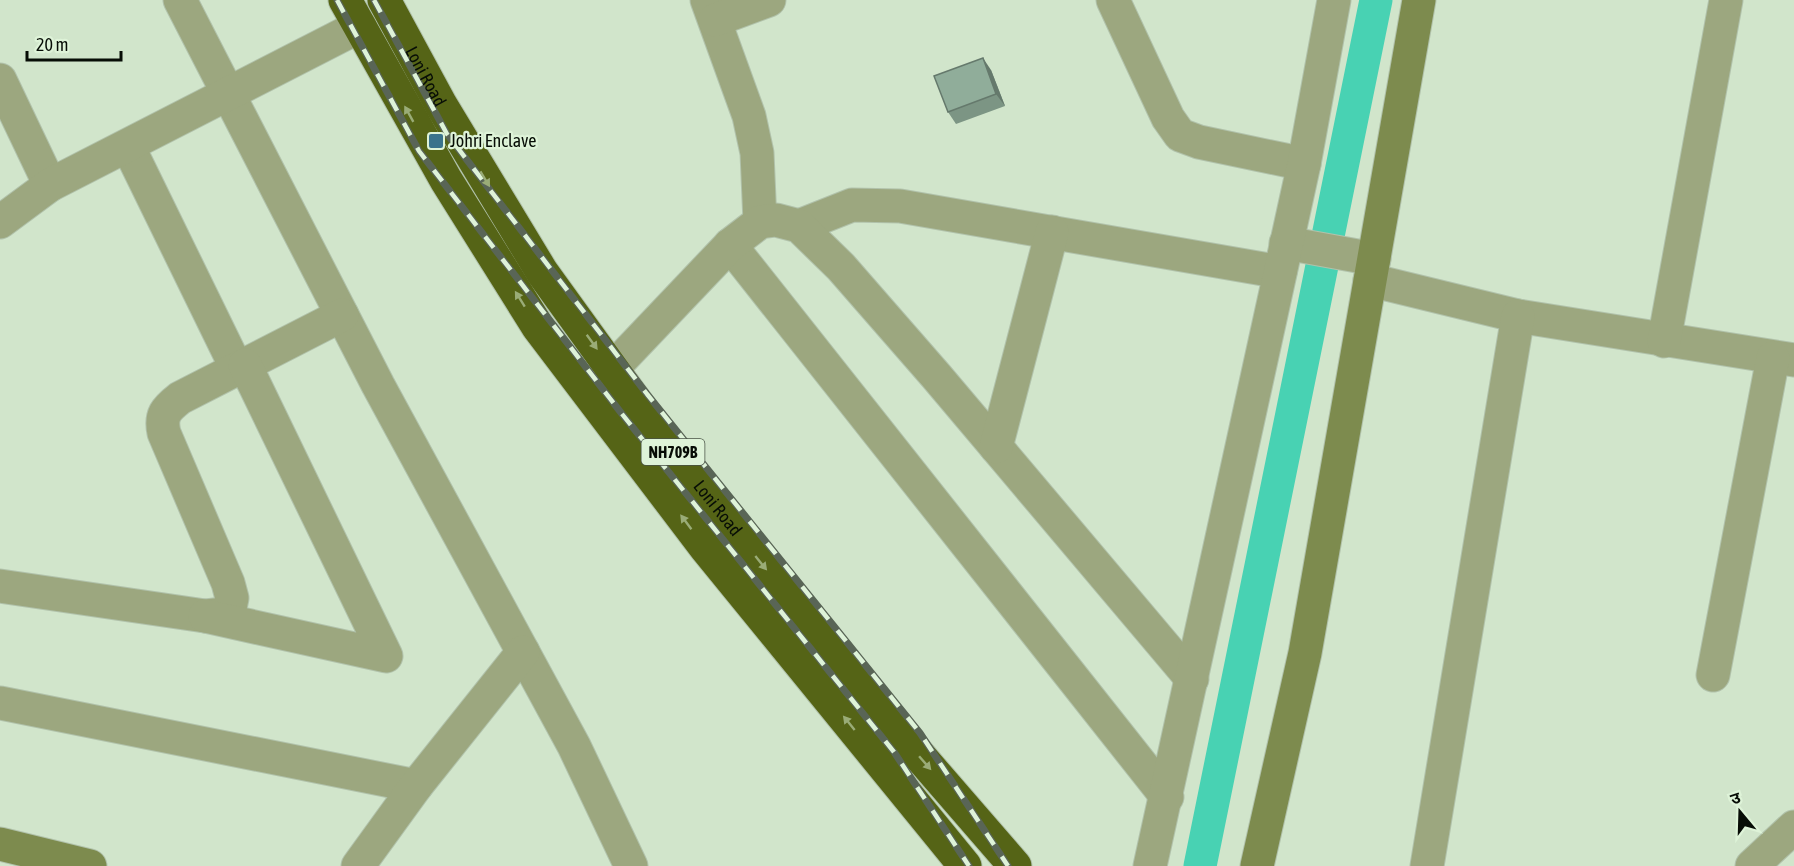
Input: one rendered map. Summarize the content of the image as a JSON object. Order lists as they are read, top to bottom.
{
  "streets": {
    "highway": ["Loni Road", "NH709B"]
  },
  "places": {
    "transit": ["Johri Enclave"]
  },
  "scale_bar": "20 m",
  "north": "top"
}
